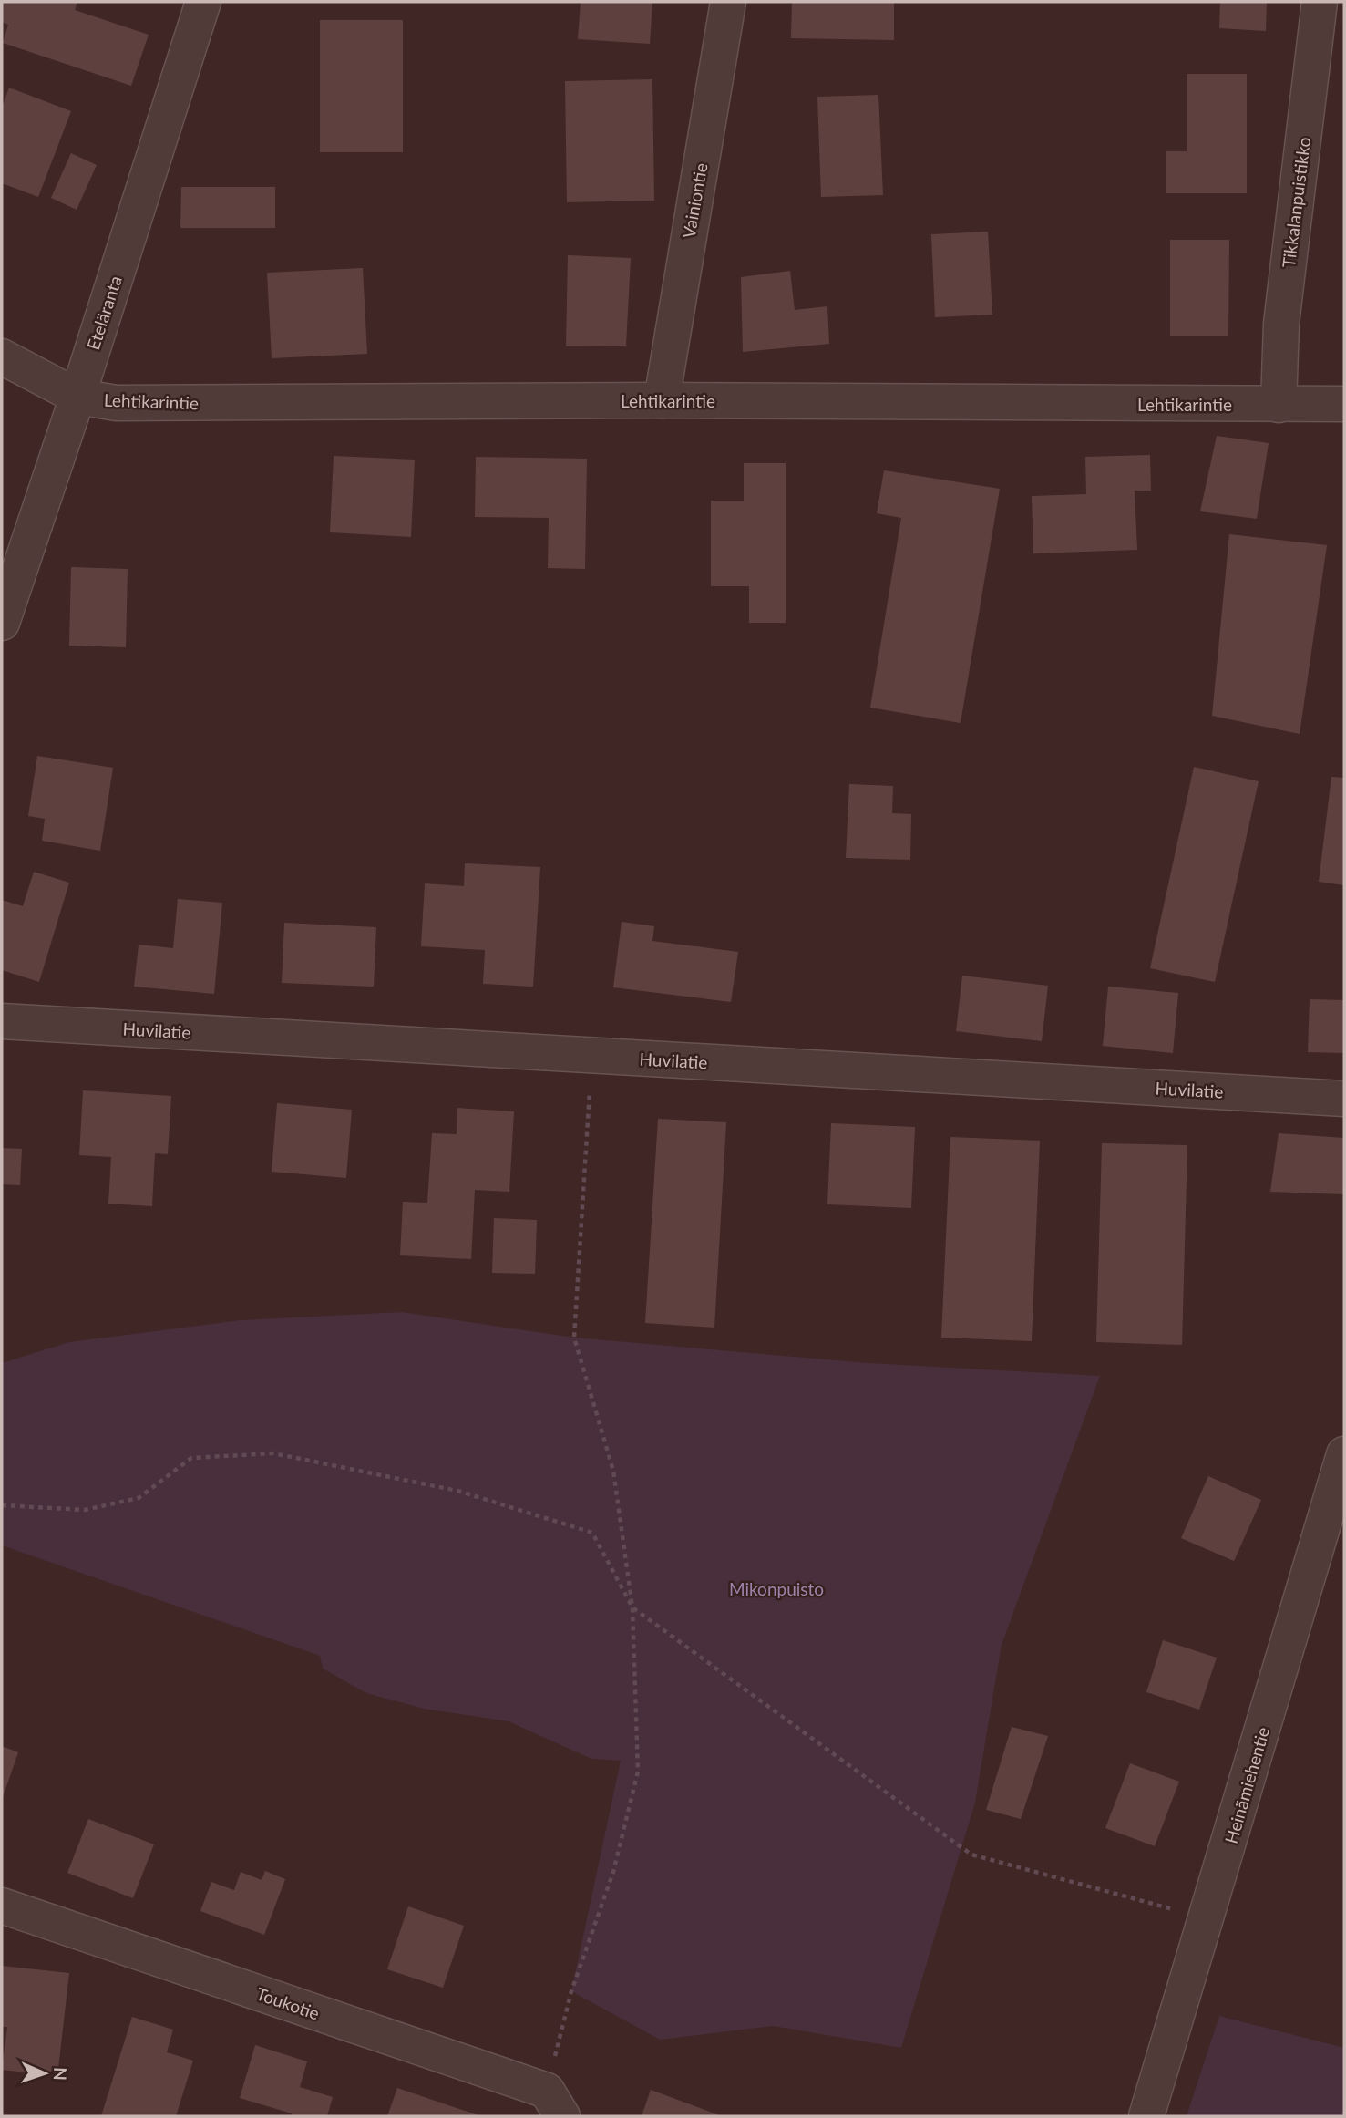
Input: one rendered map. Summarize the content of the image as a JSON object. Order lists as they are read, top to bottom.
{
  "streets": {
    "street": [
      "Vainiontie",
      "Tikkalanpuistikko",
      "Eteläranta",
      "Lehtikarintie",
      "Huvilatie",
      "Heinämiehentie",
      "Toukotie"
    ]
  },
  "crossings": [
    ["Vainiontie", "Lehtikarintie"],
    ["Tikkalanpuistikko", "Lehtikarintie"],
    ["Eteläranta", "Lehtikarintie"]
  ],
  "parks": ["Mikonpuisto"],
  "north": "right"
}
